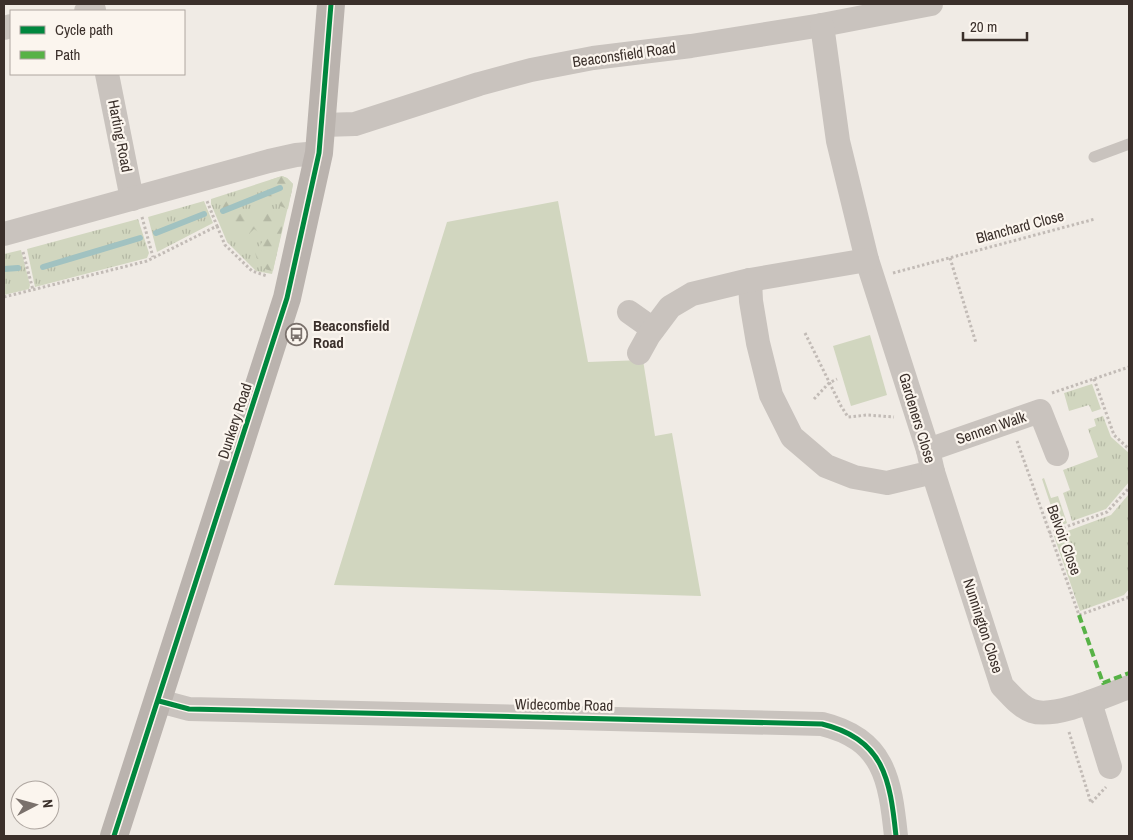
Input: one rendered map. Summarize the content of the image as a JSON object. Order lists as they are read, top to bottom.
{
  "streets": {
    "street": [
      "Beaconsfield Road",
      "Harting Road",
      "Gardeners Close",
      "Dunkery Road",
      "Sennen Walk",
      "Nunnington Close",
      "Widecombe Road"
    ],
    "path": ["Blanchard Close", "Belvoir Close"]
  },
  "crossings": [
    ["Beaconsfield Road", "Gardeners Close"],
    ["Beaconsfield Road", "Dunkery Road"],
    ["Blanchard Close", "Gardeners Close"],
    ["Gardeners Close", "Sennen Walk"],
    ["Gardeners Close", "Nunnington Close"],
    ["Dunkery Road", "Widecombe Road"],
    ["Sennen Walk", "Belvoir Close"],
    ["Sennen Walk", "Nunnington Close"]
  ],
  "places": {
    "bus stop": ["Beaconsfield Road"]
  },
  "legend": ["Cycle path", "Path"],
  "scale_bar": "20 m",
  "north": "right"
}
